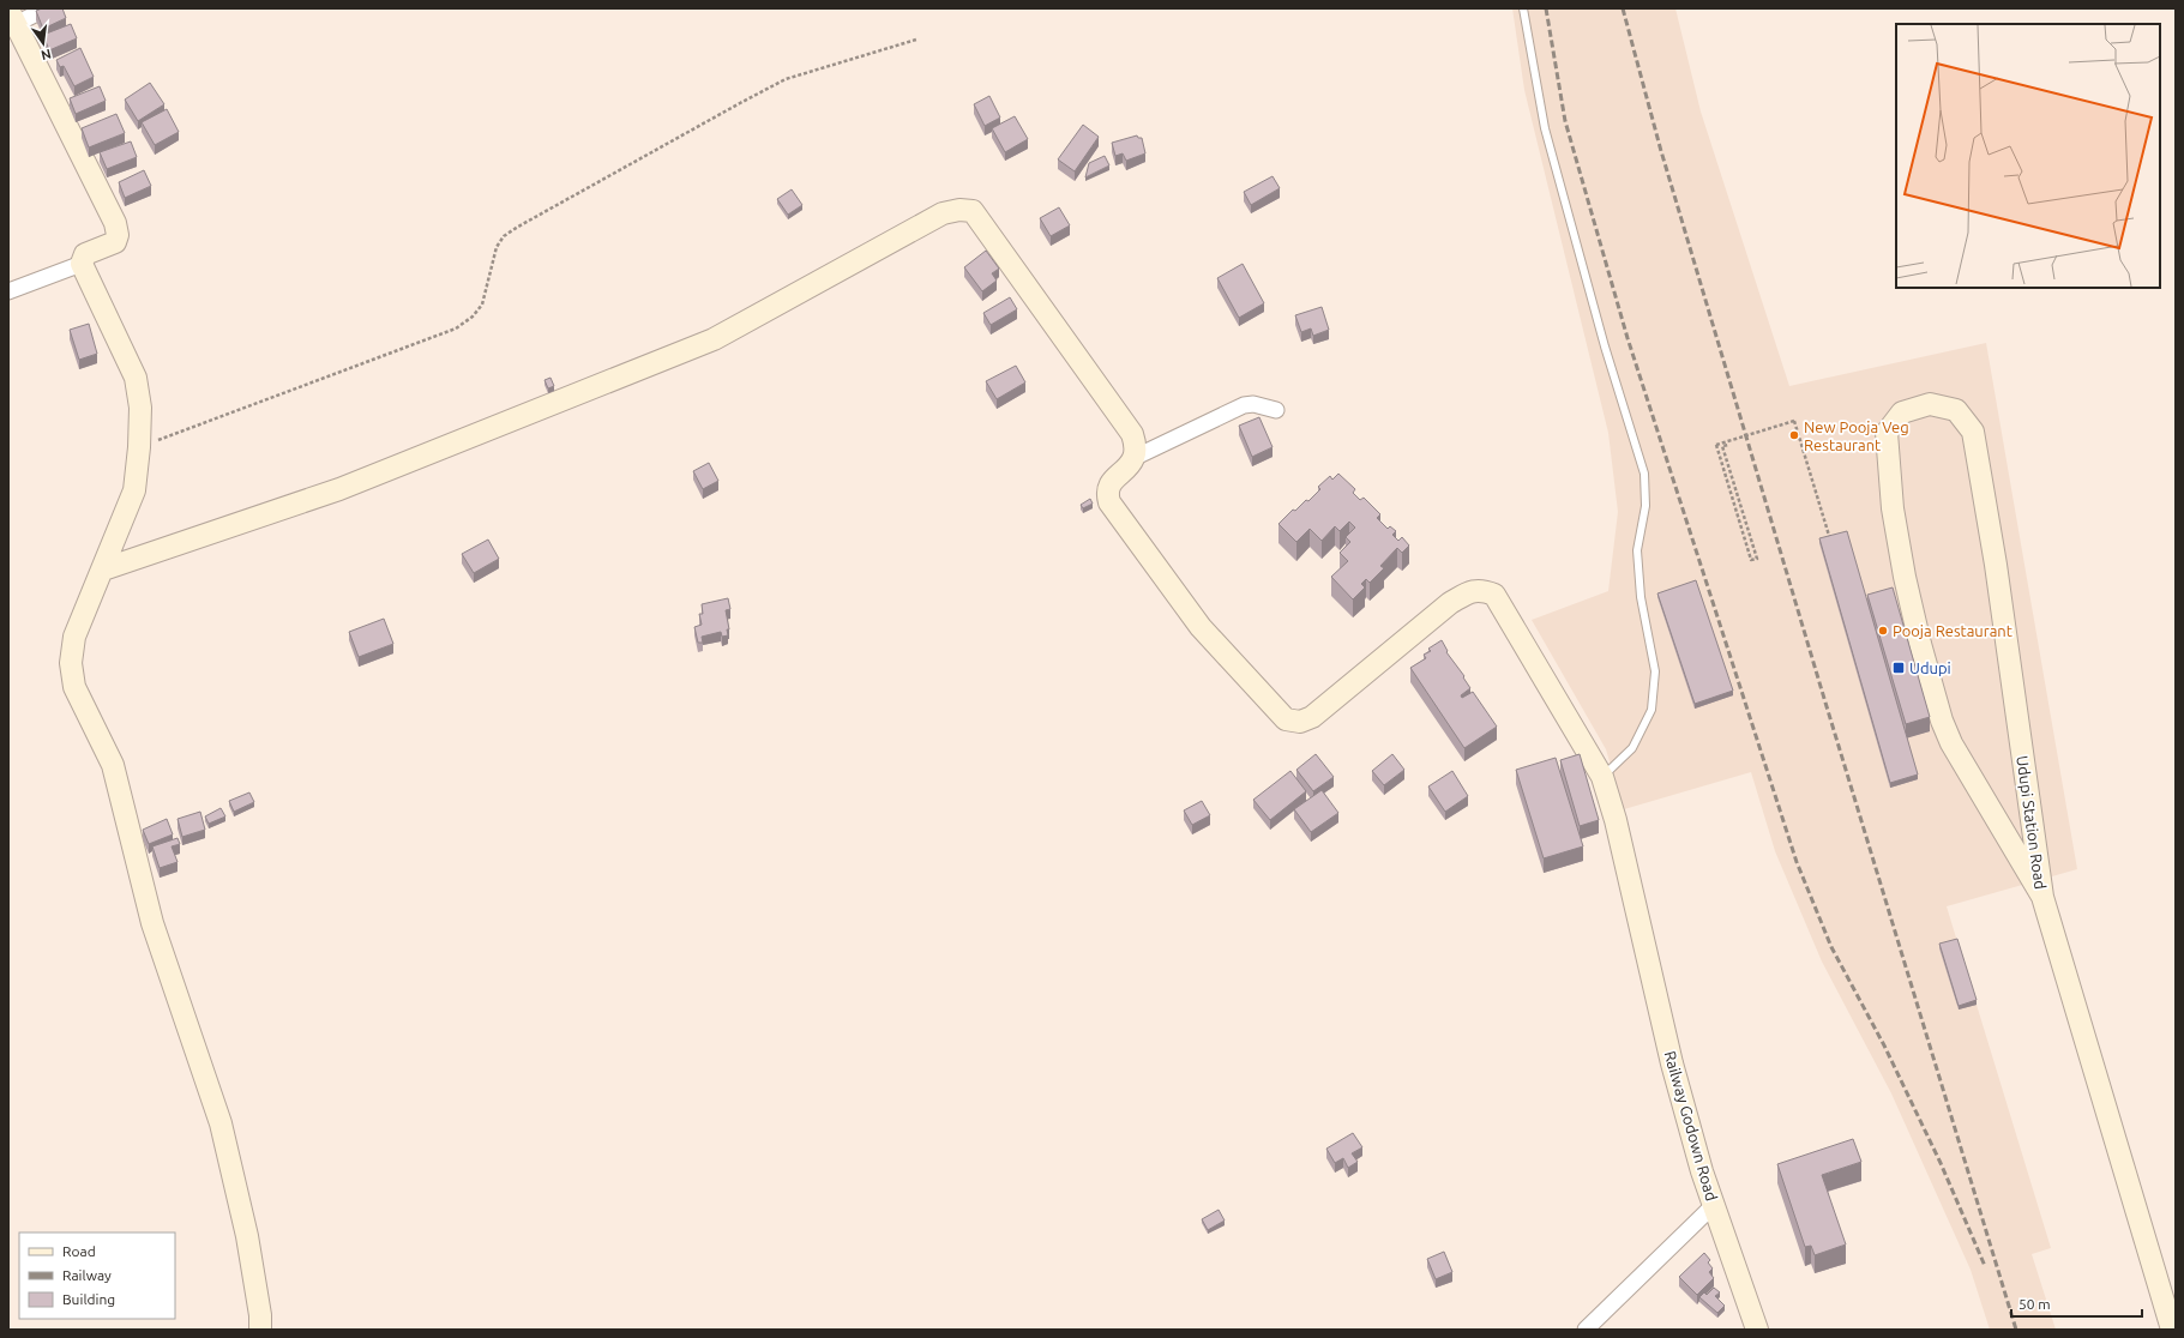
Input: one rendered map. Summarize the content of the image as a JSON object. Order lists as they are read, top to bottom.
{
  "streets": {
    "street": ["Udupi Station Road", "Railway Godown Road"]
  },
  "places": {
    "other": ["New Pooja Veg Restaurant", "Pooja Restaurant"],
    "transit": ["Udupi"]
  },
  "legend": ["Road", "Railway", "Building"],
  "scale_bar": "50 m",
  "north": "bottom"
}
